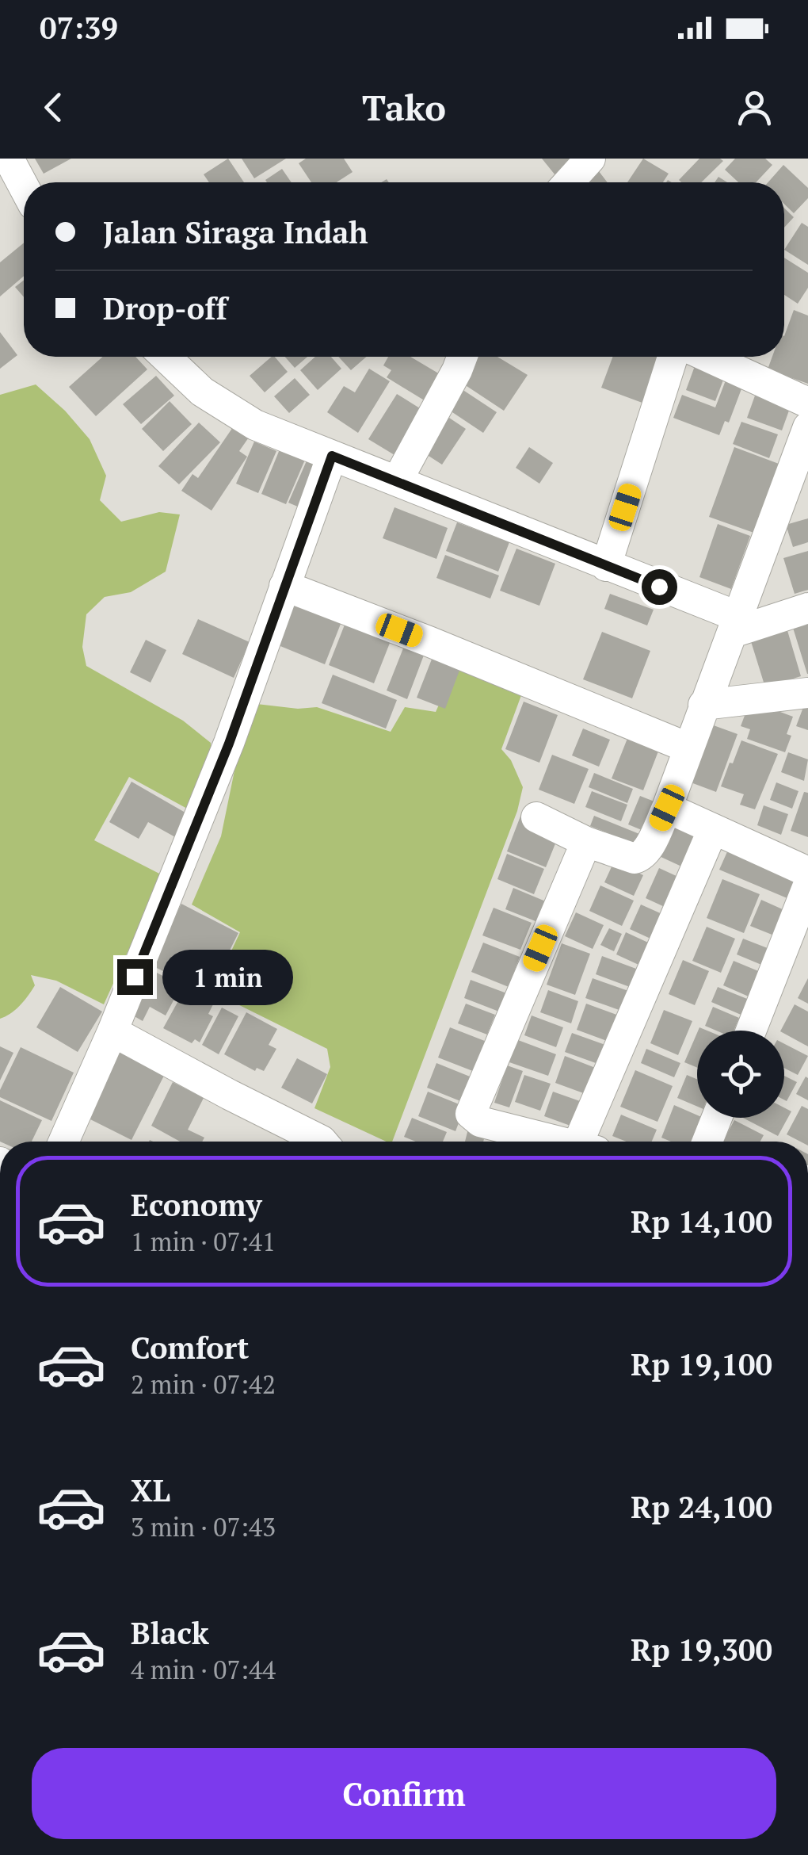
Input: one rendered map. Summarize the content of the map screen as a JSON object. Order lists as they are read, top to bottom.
{
  "page": {
    "status": "07:39",
    "header": "Tako",
    "banner": ["Jalan Siraga Indah", "Drop-off"],
    "bubble": "1 min",
    "list": [
      {
        "name": "Economy",
        "note": "1 min · 07:41",
        "value": "Rp 14,100"
      },
      {
        "name": "Comfort",
        "note": "2 min · 07:42",
        "value": "Rp 19,100"
      },
      {
        "name": "XL",
        "note": "3 min · 07:43",
        "value": "Rp 24,100"
      },
      {
        "name": "Black",
        "note": "4 min · 07:44",
        "value": "Rp 19,300"
      }
    ],
    "buttons": "Confirm"
  }
}
